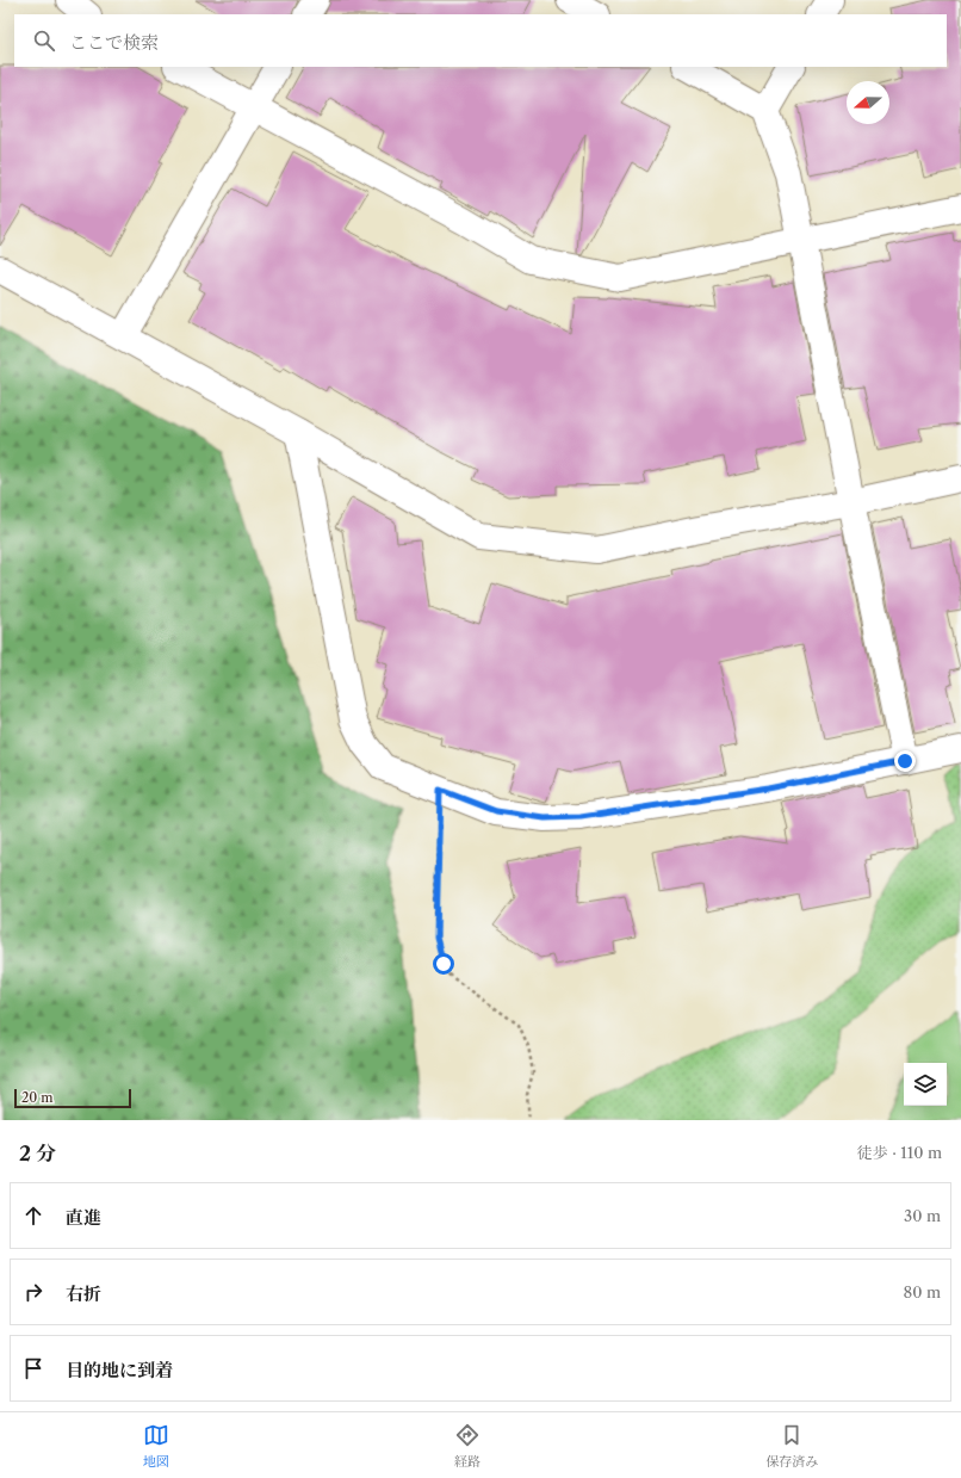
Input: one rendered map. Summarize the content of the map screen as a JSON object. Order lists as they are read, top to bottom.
{
  "scale_bar": "20 m",
  "north": "left",
  "page": {
    "search": "ここで検索",
    "scale": "20 m",
    "heading": ["2 分", "徒歩 · 110 m"],
    "list": [
      ["直進", "30 m"],
      ["右折", "80 m"],
      "目的地に到着"
    ],
    "nav": ["地図", "経路", "保存済み"]
  }
}
